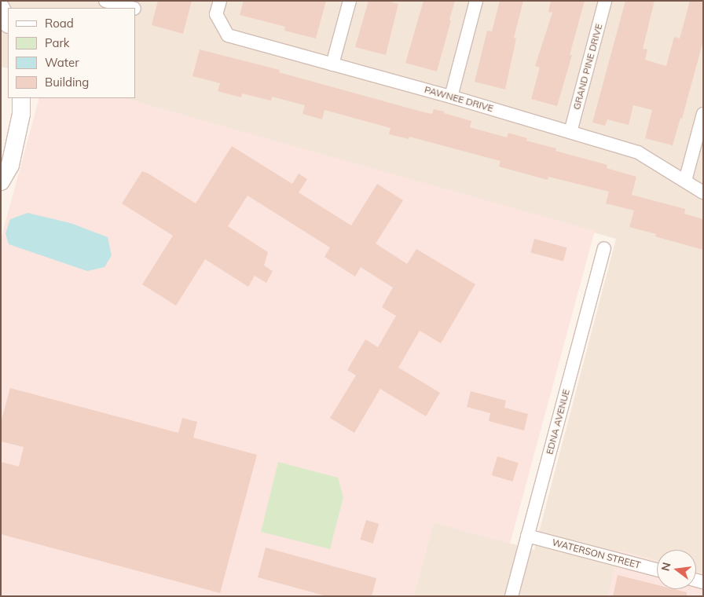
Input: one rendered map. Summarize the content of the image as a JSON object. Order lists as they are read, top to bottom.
{
  "streets": {
    "street": [
      "GRAND PINE DRIVE",
      "PAWNEE DRIVE",
      "EDNA AVENUE",
      "WATERSON STREET"
    ]
  },
  "crossings": [
    ["GRAND PINE DRIVE", "PAWNEE DRIVE"],
    ["EDNA AVENUE", "WATERSON STREET"]
  ],
  "legend": [
    "Road",
    "Park",
    "Water",
    "Building"
  ],
  "north": "left"
}
